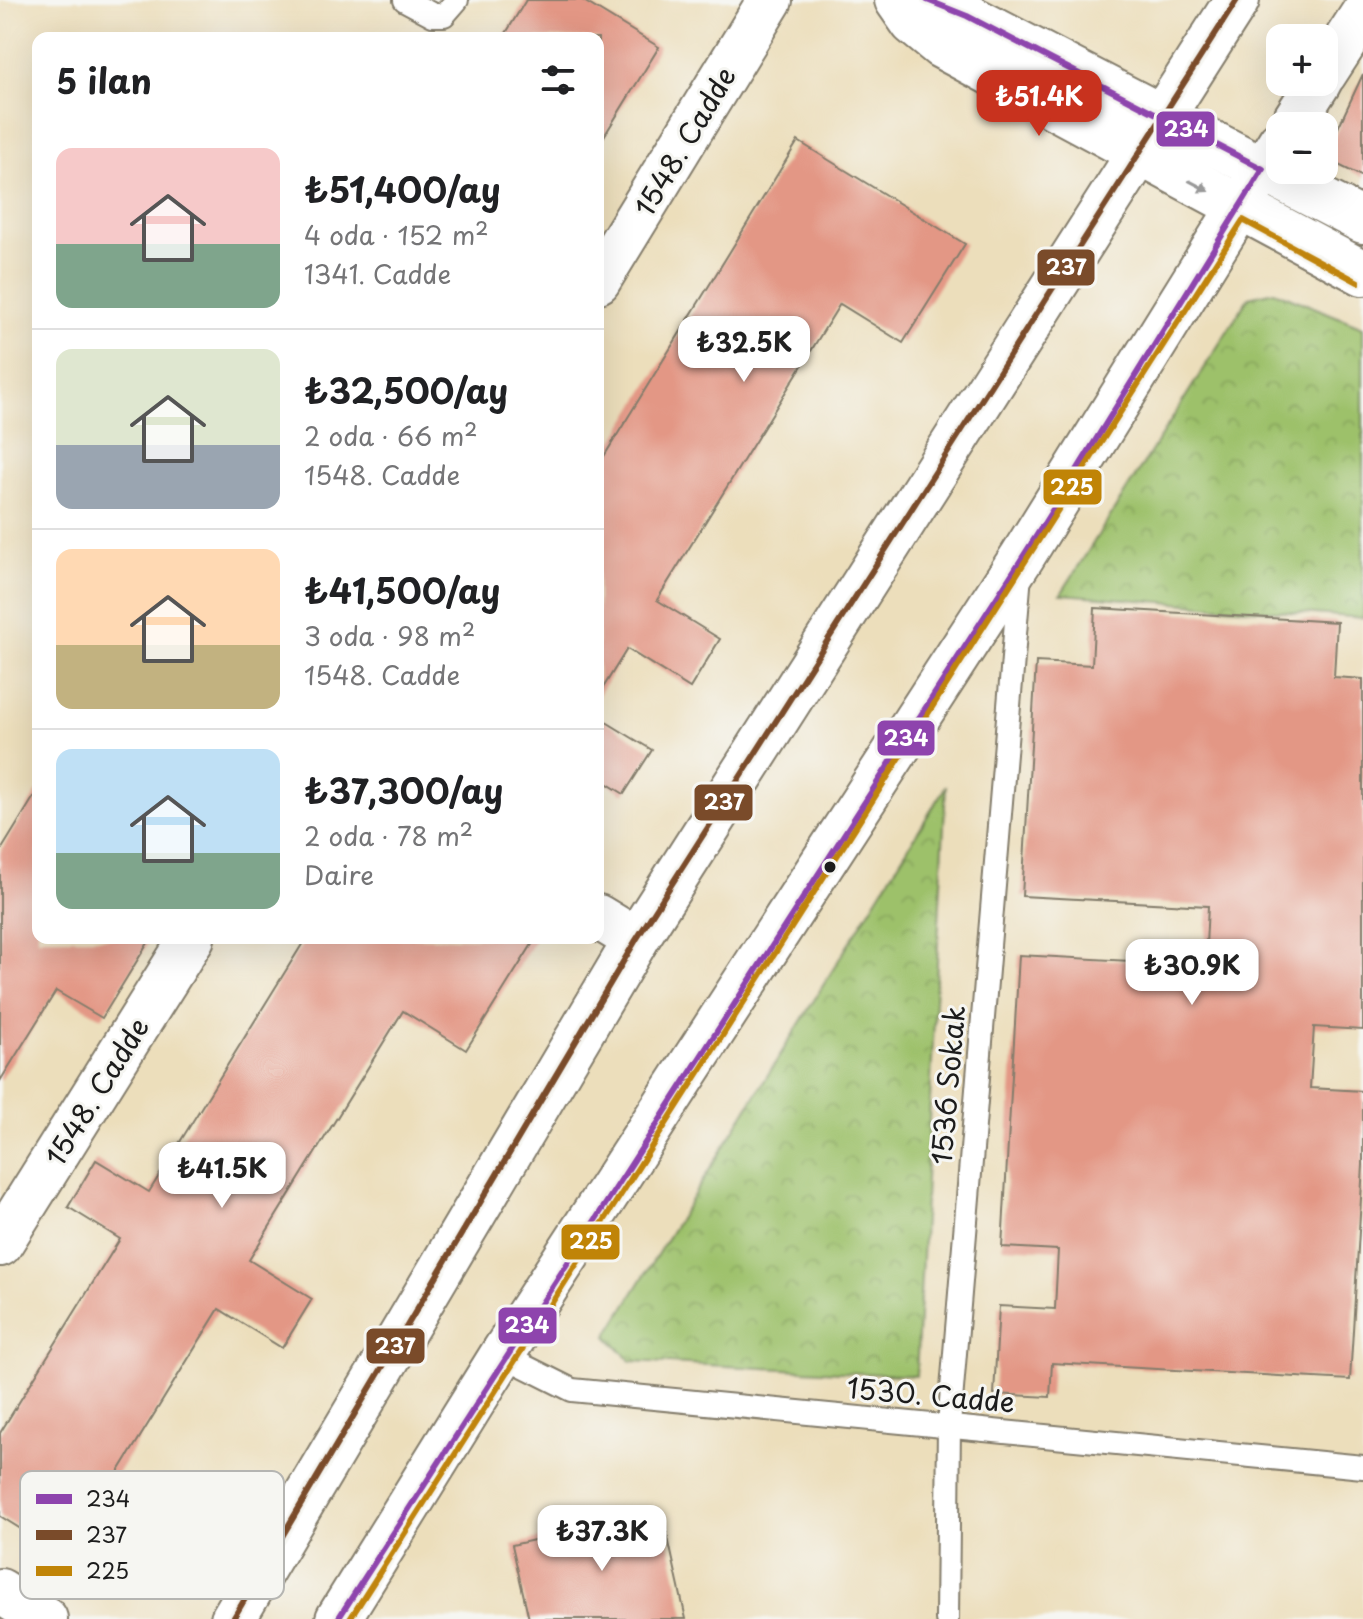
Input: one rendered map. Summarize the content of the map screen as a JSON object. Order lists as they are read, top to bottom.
{
  "streets": {
    "main road": ["1548. Cadde"],
    "lane": ["1536 Sokak", "1530. Cadde"]
  },
  "crossings": [
    ["1536 Sokak", "1530. Cadde"]
  ],
  "lines": ["transit line 234", "transit line 237", "transit line 225"],
  "legend": ["234", "237", "225"],
  "page": {
    "map_buttons": ["+", "−"],
    "heading": "5 ilan",
    "price": [
      "₺51.4K",
      "₺32.5K",
      "₺30.9K",
      "₺41.5K",
      "₺37.3K"
    ],
    "list": [
      {
        "name": "₺51,400/ay",
        "note": "4 oda · 152 m² · 1341. Cadde"
      },
      {
        "name": "₺32,500/ay",
        "note": "2 oda · 66 m² · 1548. Cadde"
      },
      {
        "name": "₺41,500/ay",
        "note": "3 oda · 98 m² · 1548. Cadde"
      },
      {
        "name": "₺37,300/ay",
        "note": "2 oda · 78 m² · Daire"
      }
    ]
  }
}
